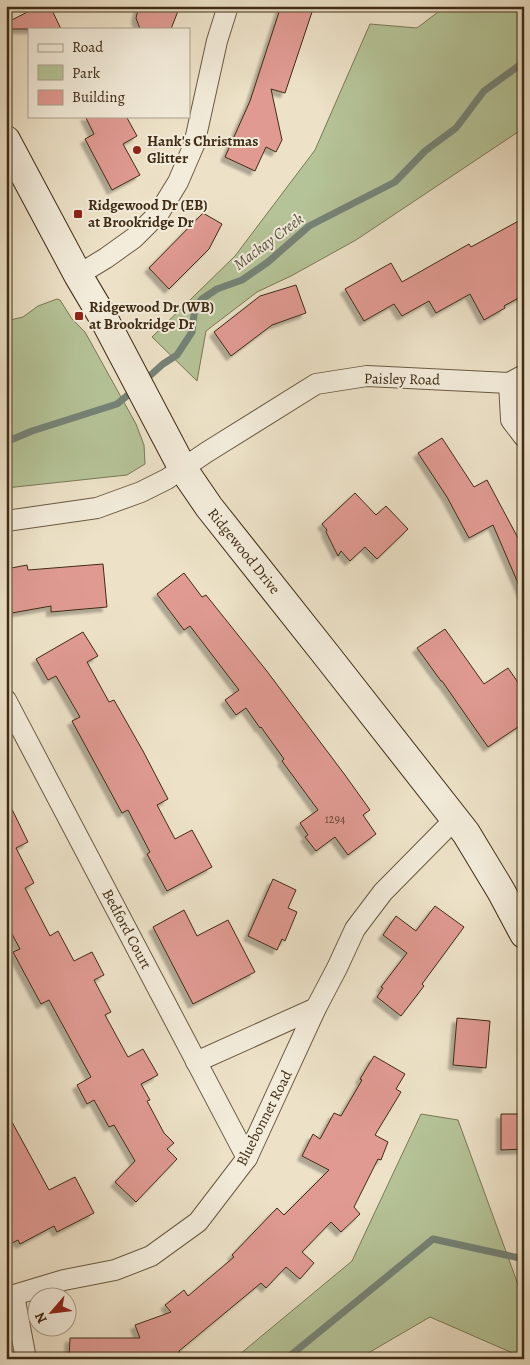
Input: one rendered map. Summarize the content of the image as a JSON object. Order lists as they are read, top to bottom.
{
  "streets": {
    "main road": ["Ridgewood Drive"],
    "street": ["Paisley Road", "Bedford Court", "Bluebonnet Road"]
  },
  "crossings": [
    ["Paisley Road", "Ridgewood Drive"],
    ["Ridgewood Drive", "Bluebonnet Road"],
    ["Bedford Court", "Bluebonnet Road"]
  ],
  "water": ["Mackay Creek"],
  "places": {
    "other": ["Hank's Christmas Glitter"],
    "transit": ["Ridgewood Dr (EB) at Brookridge Dr", "Ridgewood Dr (WB) at Brookridge Dr"]
  },
  "house_numbers": ["1294"],
  "legend": ["Road", "Park", "Building"],
  "north": "bottom left"
}
